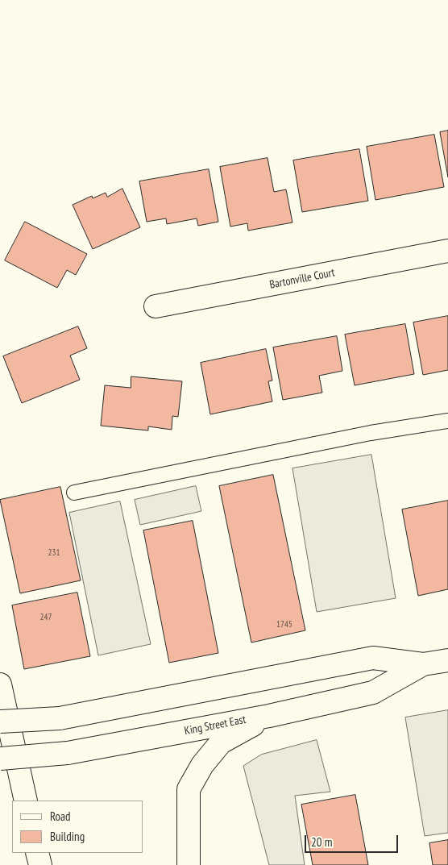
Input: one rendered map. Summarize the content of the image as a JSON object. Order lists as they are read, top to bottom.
{
  "streets": {
    "main road": ["Bartonville Court", "King Street East"]
  },
  "house_numbers": ["231", "247", "1745"],
  "legend": ["Road", "Building"],
  "scale_bar": "20 m"
}
